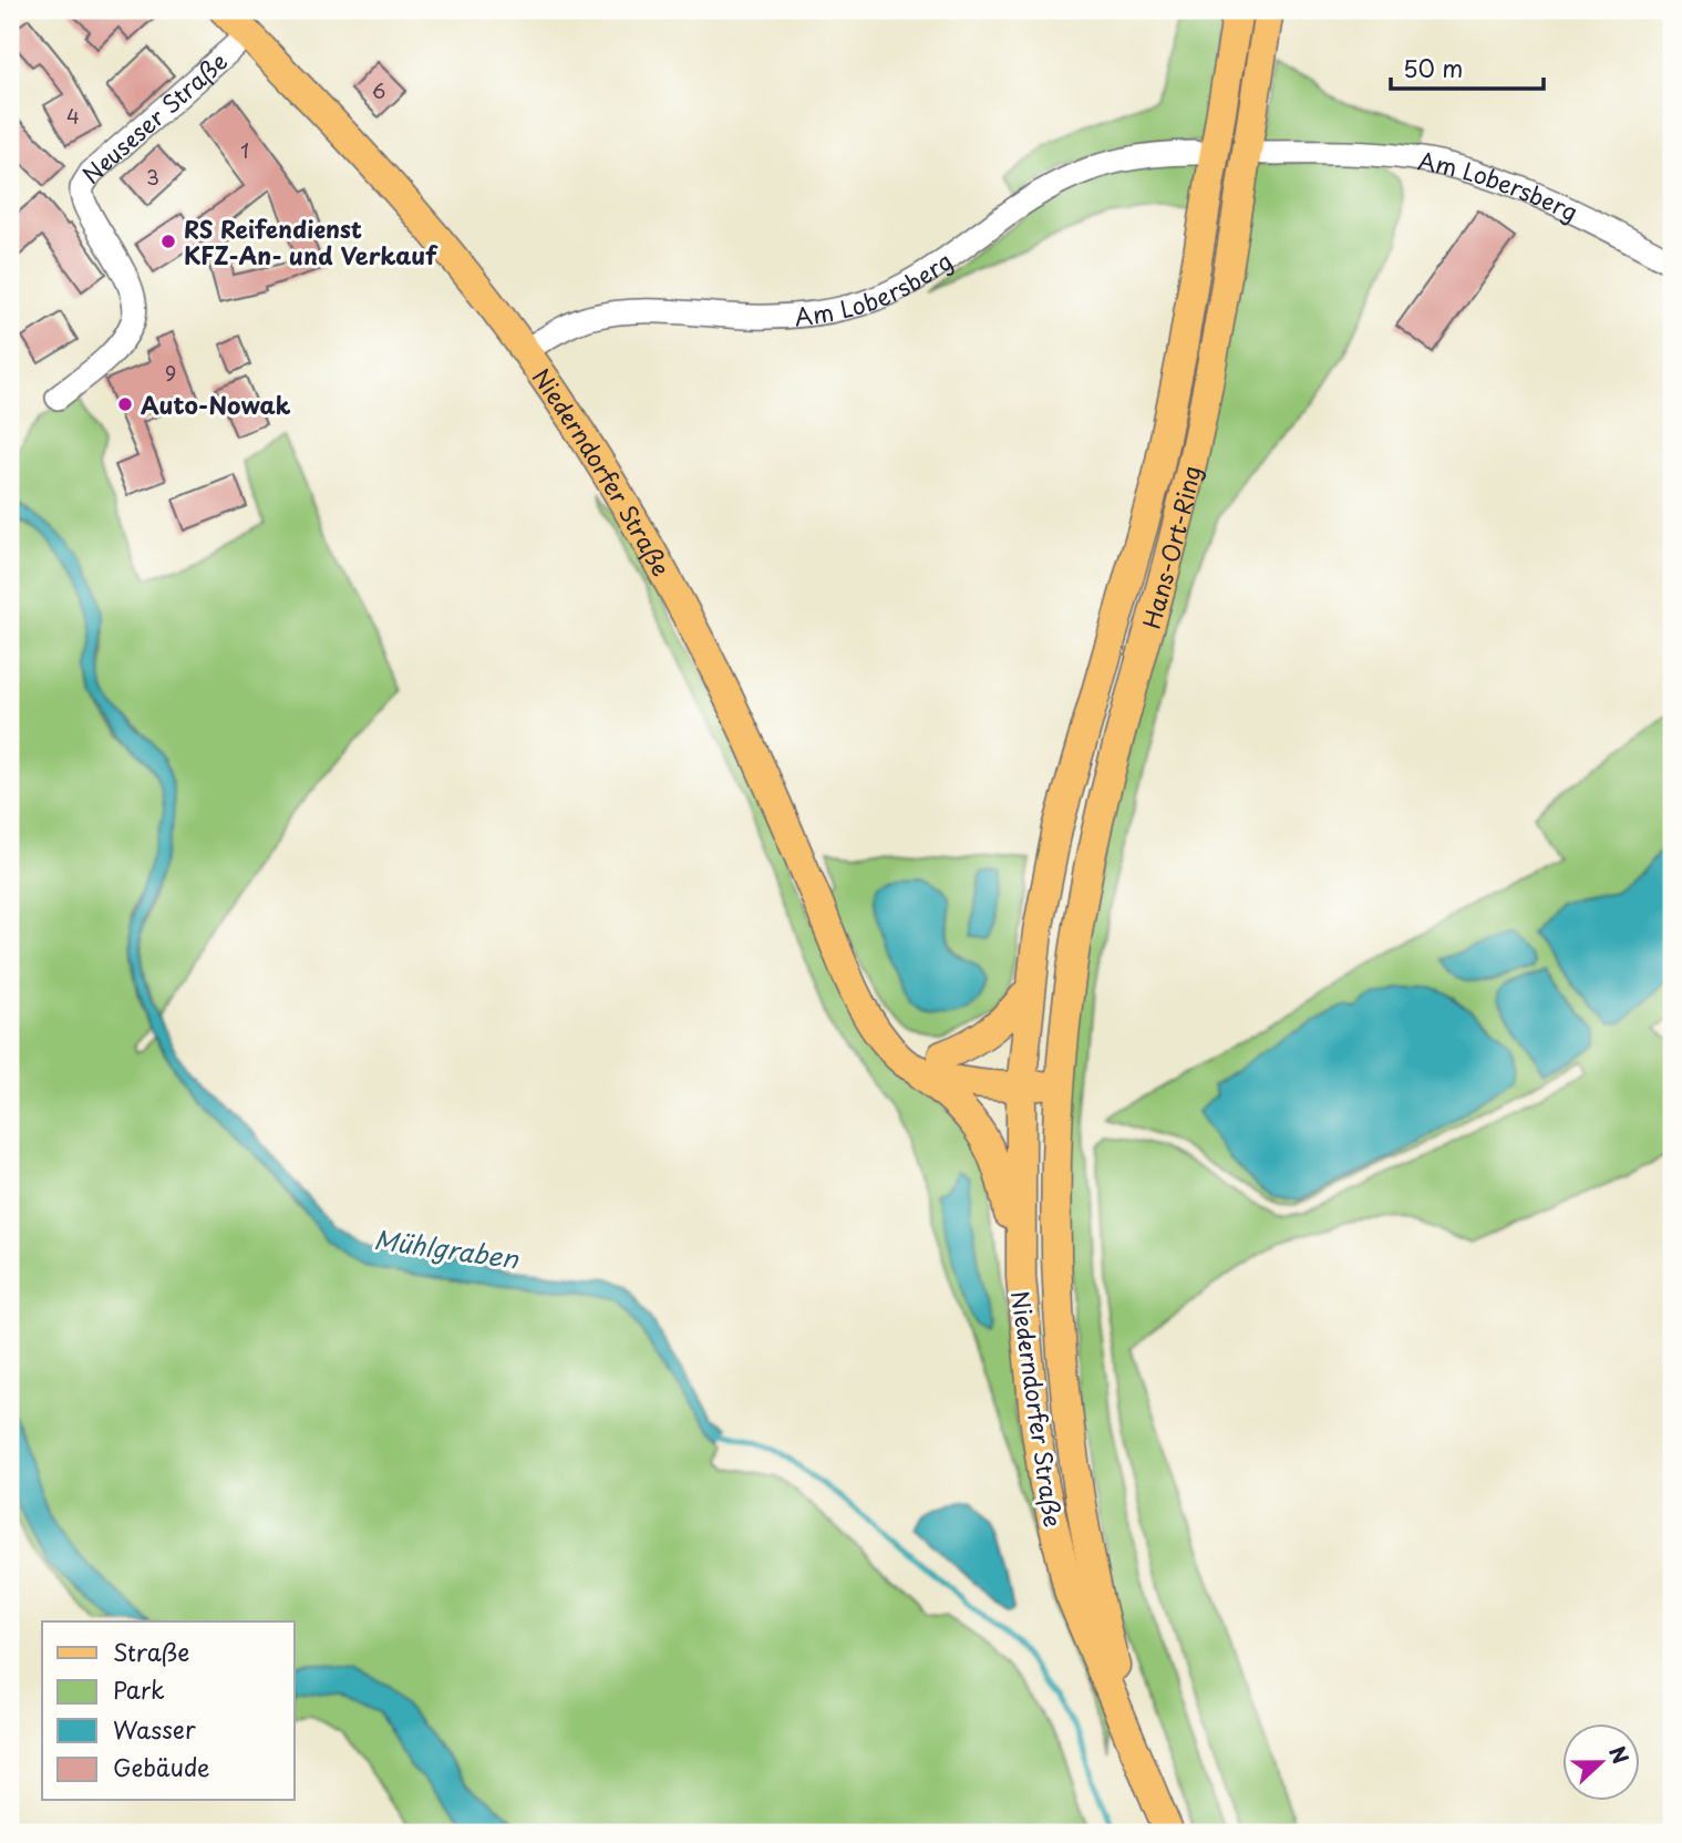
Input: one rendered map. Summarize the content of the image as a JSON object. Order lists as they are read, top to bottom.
{
  "streets": {
    "main road": ["Niederndorfer Straße", "Hans-Ort-Ring"],
    "street": ["Neuseser Straße", "Am Lobersberg"]
  },
  "crossings": [
    ["Neuseser Straße", "Niederndorfer Straße"],
    ["Am Lobersberg", "Niederndorfer Straße"],
    ["Niederndorfer Straße", "Hans-Ort-Ring"]
  ],
  "water": ["Mühlgraben"],
  "places": ["RS Reifendienst KFZ-An- und Verkauf", "Auto-Nowak"],
  "house_numbers": [
    "6",
    "4",
    "1",
    "3",
    "9"
  ],
  "legend": [
    "Straße",
    "Park",
    "Wasser",
    "Gebäude"
  ],
  "scale_bar": "50 m",
  "north": "right"
}
